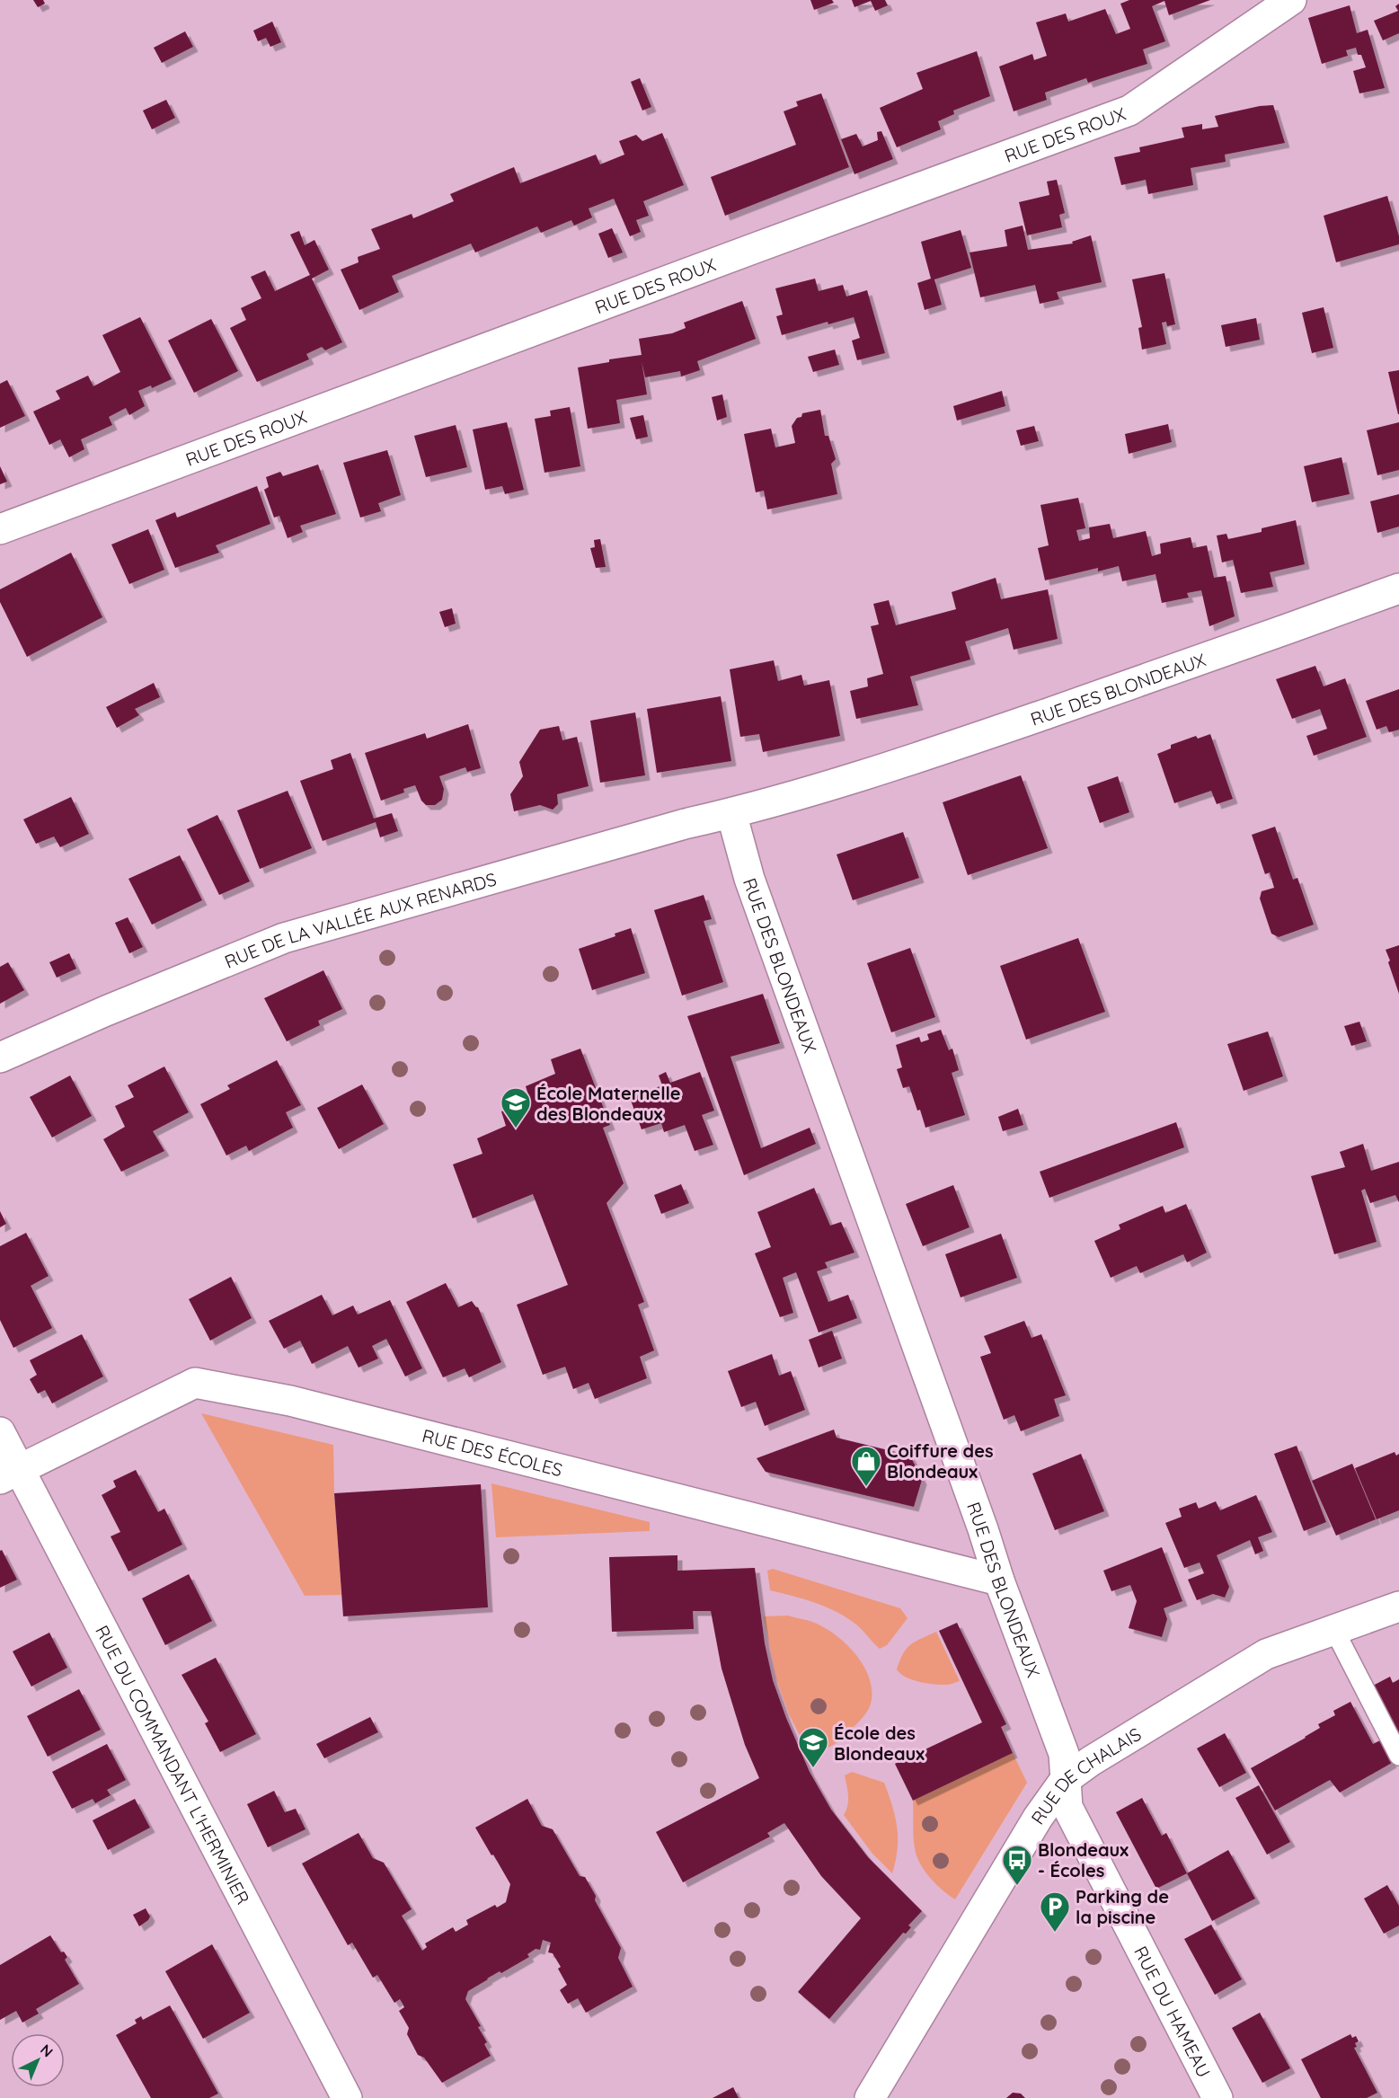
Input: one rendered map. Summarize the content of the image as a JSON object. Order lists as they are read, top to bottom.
{
  "streets": {
    "street": [
      "RUE DES ROUX",
      "RUE DES BLONDEAUX",
      "RUE DE LA VALLÉE AUX RENARDS",
      "RUE DES ÉCOLES",
      "RUE DU COMMANDANT L'HERMINIER",
      "RUE DE CHALAIS",
      "RUE DU HAMEAU"
    ]
  },
  "crossings": [
    ["RUE DES BLONDEAUX", "RUE DE LA VALLÉE AUX RENARDS"],
    ["RUE DES BLONDEAUX", "RUE DES ÉCOLES"],
    ["RUE DES BLONDEAUX", "RUE DE CHALAIS"],
    ["RUE DES BLONDEAUX", "RUE DU HAMEAU"],
    ["RUE DES ÉCOLES", "RUE DU COMMANDANT L'HERMINIER"],
    ["RUE DE CHALAIS", "RUE DU HAMEAU"]
  ],
  "places": {
    "school or university": ["École Maternelle des Blondeaux", "École des Blondeaux"],
    "shop": ["Coiffure des Blondeaux"],
    "bus stop": ["Blondeaux - Écoles"],
    "parking": ["Parking de la piscine"]
  },
  "north": "top right"
}
